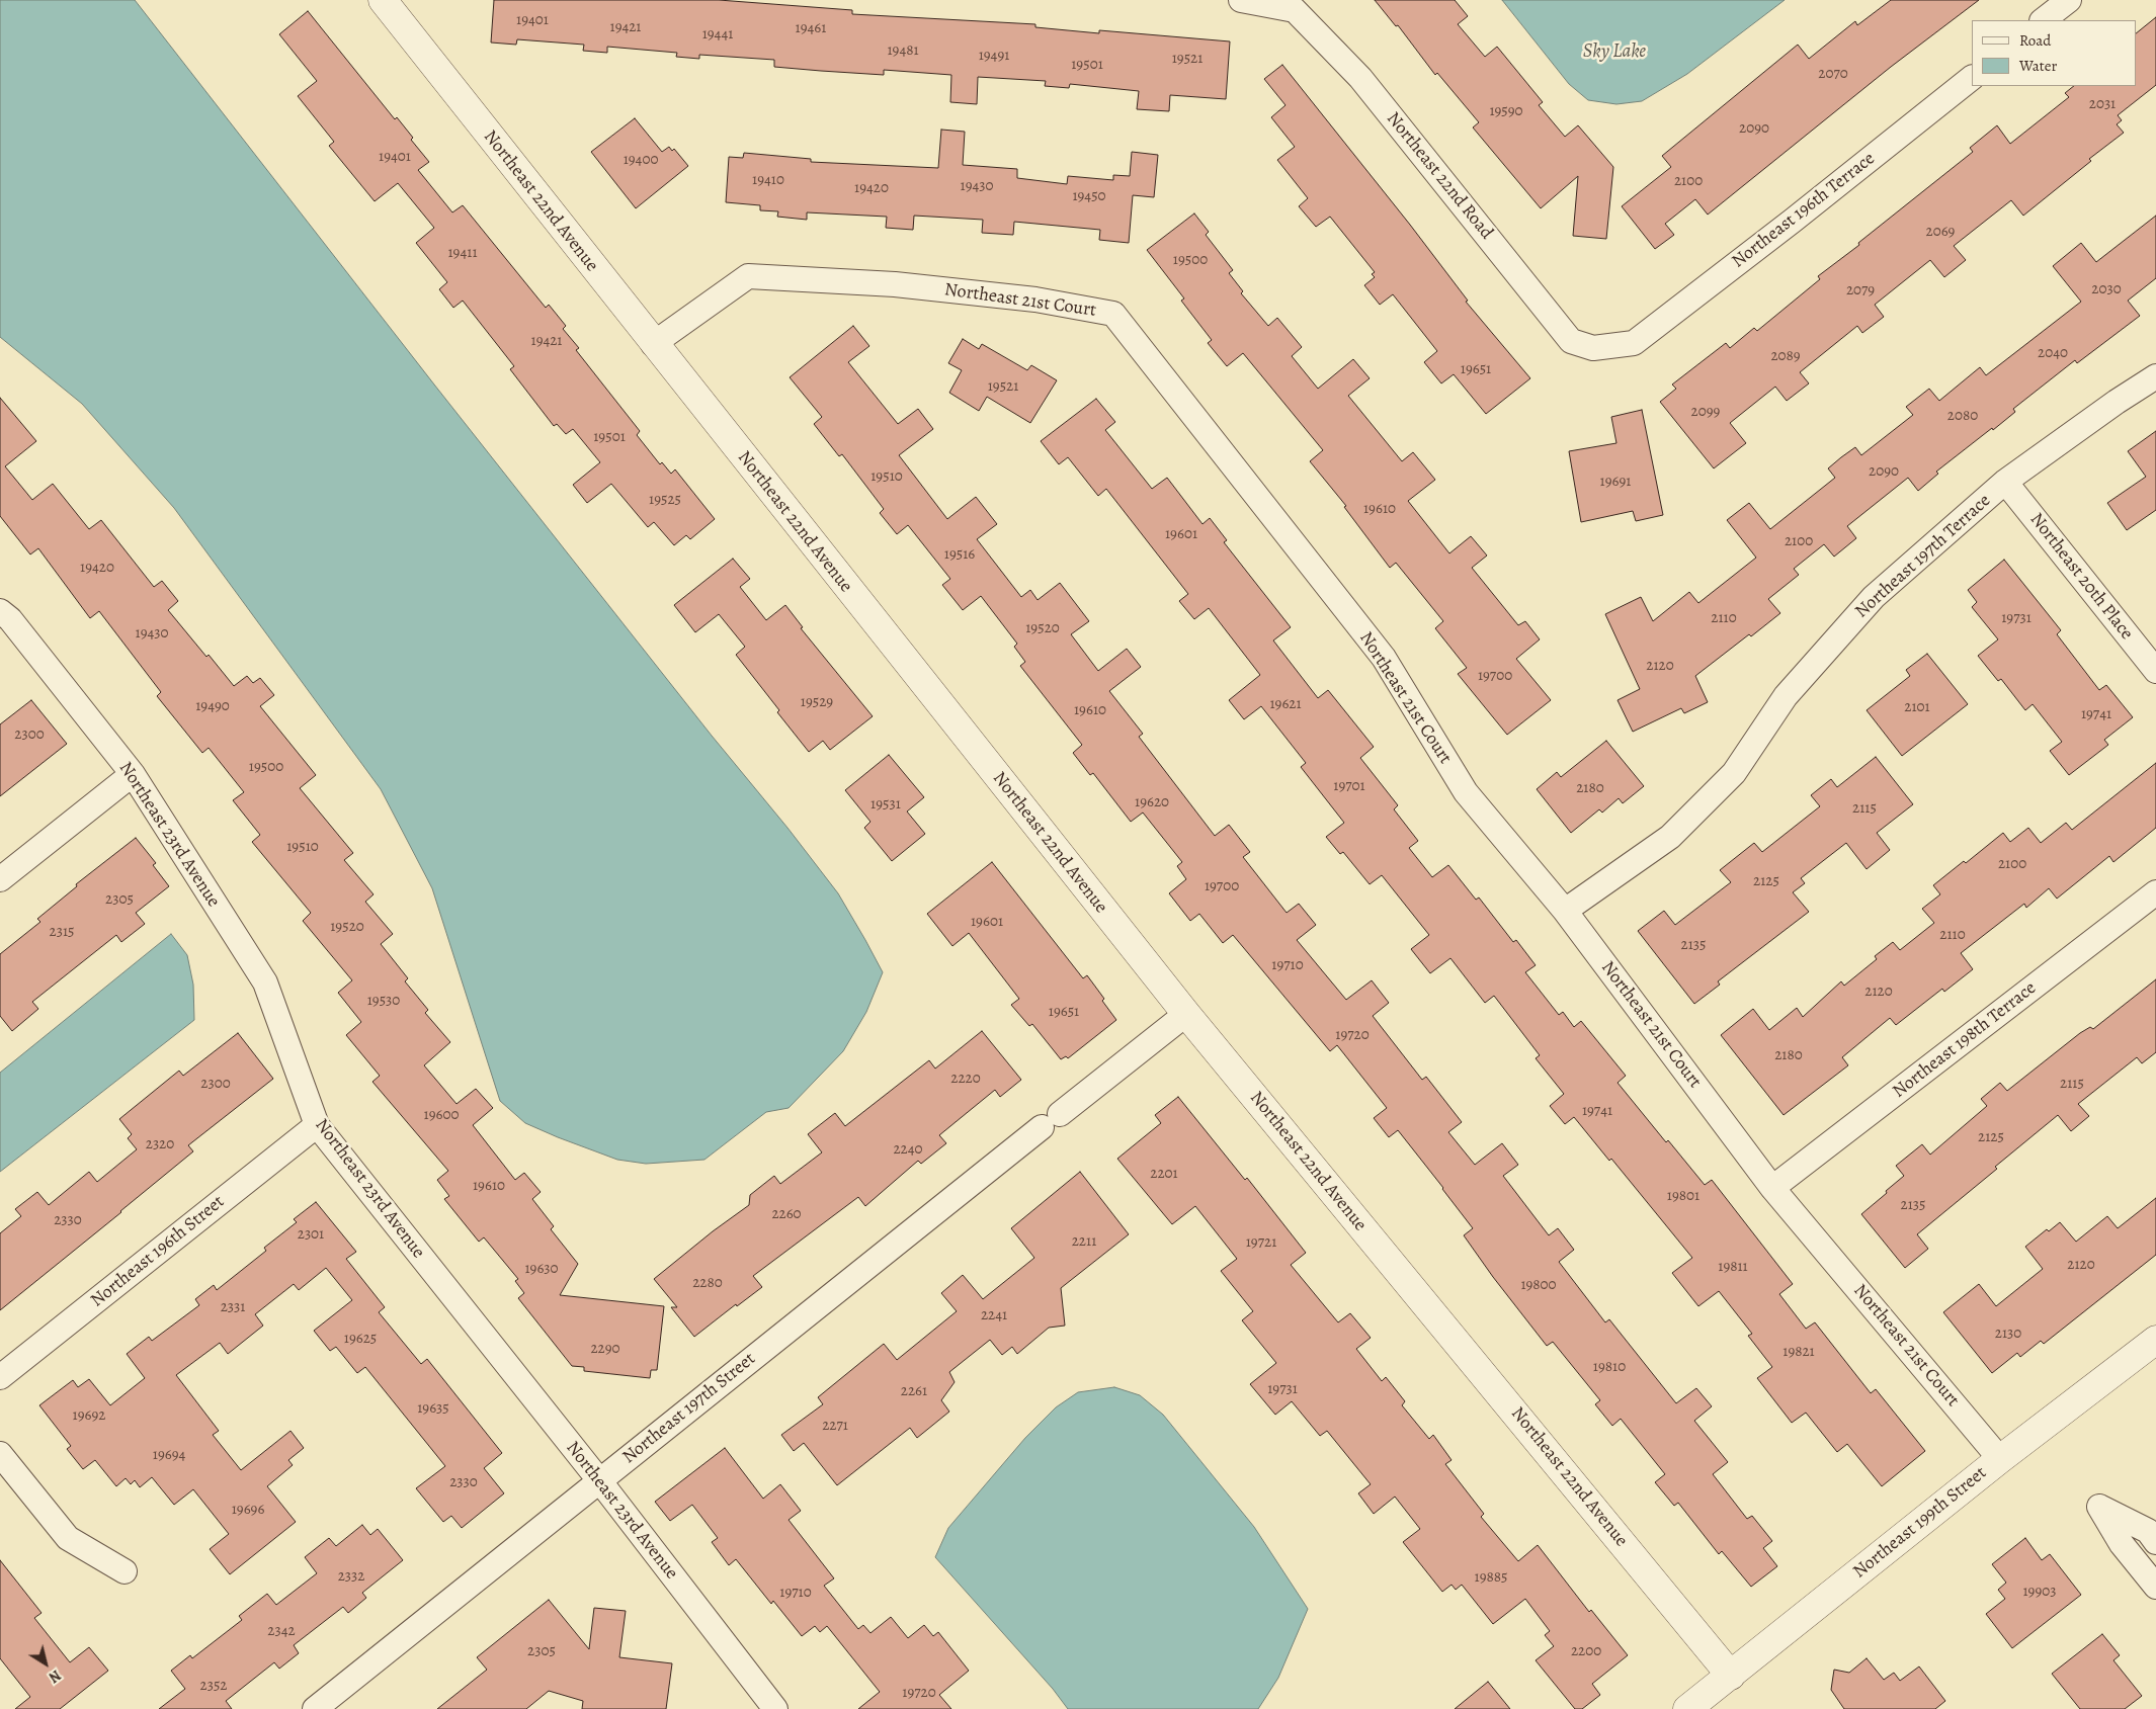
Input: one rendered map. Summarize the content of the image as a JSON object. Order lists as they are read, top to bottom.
{
  "streets": {
    "street": [
      "Northeast 22nd Road",
      "Northeast 22nd Avenue",
      "Northeast 196th Terrace",
      "Northeast 21st Court",
      "Northeast 197th Terrace",
      "Northeast 20th Place",
      "Northeast 23rd Avenue",
      "Northeast 198th Terrace",
      "Northeast 196th Street",
      "Northeast 197th Street",
      "Northeast 199th Street"
    ]
  },
  "crossings": [
    ["Northeast 22nd Road", "Northeast 196th Terrace"],
    ["Northeast 22nd Avenue", "Northeast 21st Court"],
    ["Northeast 22nd Avenue", "Northeast 197th Street"],
    ["Northeast 22nd Avenue", "Northeast 199th Street"],
    ["Northeast 21st Court", "Northeast 197th Terrace"],
    ["Northeast 21st Court", "Northeast 198th Terrace"],
    ["Northeast 21st Court", "Northeast 199th Street"],
    ["Northeast 197th Terrace", "Northeast 20th Place"],
    ["Northeast 23rd Avenue", "Northeast 196th Street"],
    ["Northeast 23rd Avenue", "Northeast 197th Street"]
  ],
  "water": ["Sky Lake"],
  "house_numbers": [
    "19401",
    "19421",
    "19461",
    "19441",
    "19481",
    "19491",
    "19521",
    "19501",
    "2070",
    "2031",
    "19590",
    "2090",
    "19401",
    "19400",
    "19410",
    "2100",
    "19430",
    "19420",
    "19450",
    "2069",
    "19411",
    "19500",
    "2030",
    "2079",
    "19421",
    "2040",
    "2089",
    "19651",
    "19521",
    "2099",
    "2080",
    "19501",
    "2090",
    "19510",
    "19691",
    "19525",
    "19610",
    "19601",
    "2100",
    "19516",
    "19420",
    "2110",
    "19731",
    "19520",
    "19430",
    "2120",
    "19700",
    "19529",
    "19621",
    "19490",
    "2101",
    "19610",
    "19741",
    "2300",
    "19500",
    "19701",
    "2180",
    "19620",
    "19531",
    "2115",
    "19510",
    "2100",
    "2125",
    "19700",
    "2305",
    "19601",
    "19520",
    "2315",
    "2110",
    "2135",
    "19710",
    "2120",
    "19530",
    "19651",
    "19720",
    "2180",
    "2220",
    "2300",
    "2115",
    "19741",
    "19600",
    "2125",
    "2320",
    "2240",
    "2201",
    "19610",
    "19801",
    "2135",
    "2260",
    "2330",
    "2301",
    "2211",
    "19721",
    "2120",
    "19811",
    "19630",
    "2280",
    "19800",
    "2331",
    "2241",
    "2130",
    "19625",
    "2290",
    "19821",
    "19810",
    "19731",
    "2261",
    "19635",
    "19692",
    "2271",
    "19694",
    "2330",
    "19696",
    "2332",
    "19885",
    "19903",
    "19710",
    "2342",
    "2305",
    "2200",
    "2352",
    "19720"
  ],
  "legend": ["Road", "Water"],
  "north": "bottom right"
}
